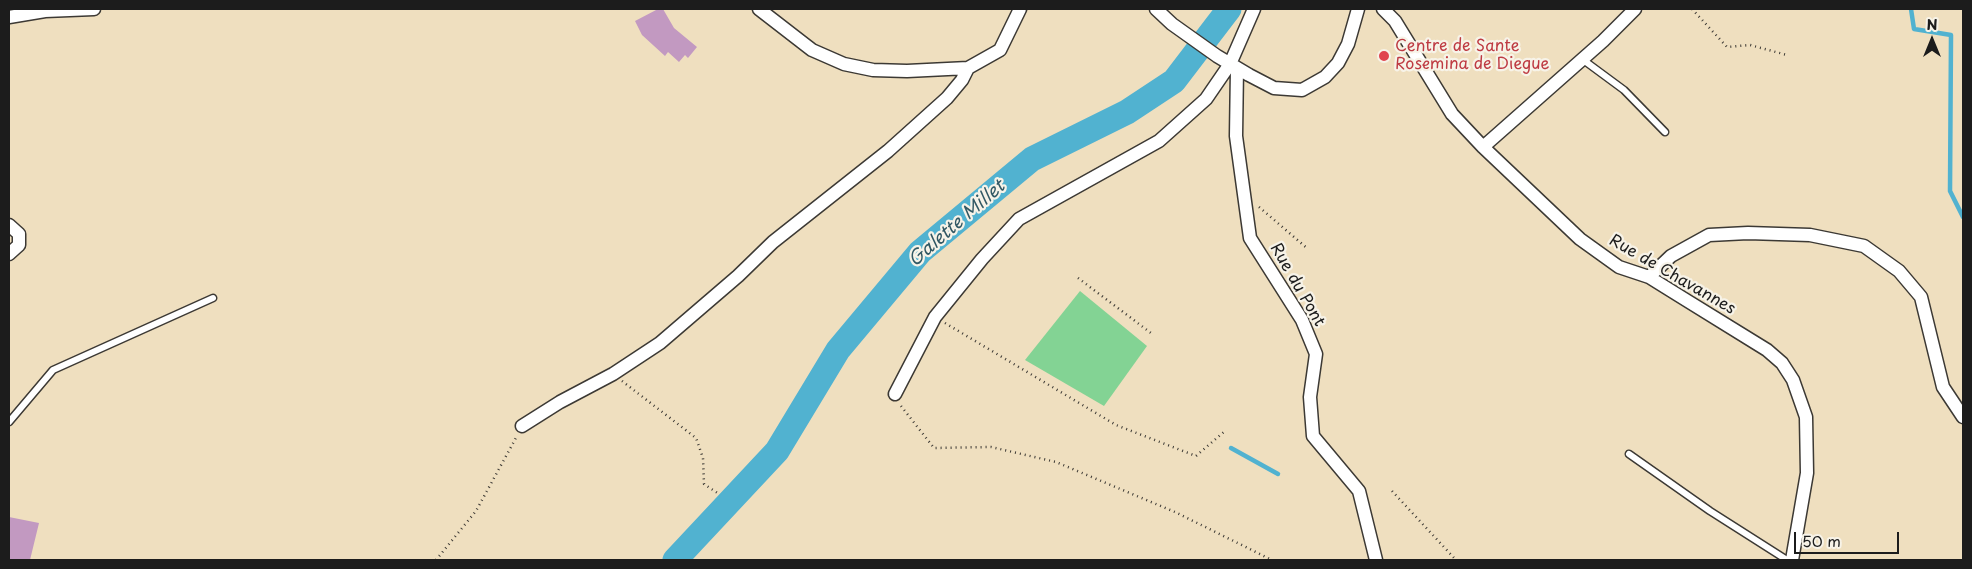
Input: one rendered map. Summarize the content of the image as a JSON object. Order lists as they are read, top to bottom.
{
  "streets": {
    "street": ["Rue de Chavannes", "Rue du Pont"]
  },
  "water": ["Galette Millet"],
  "places": ["Centre de Sante Rosemina de Diegue"],
  "scale_bar": "50 m",
  "north": "top"
}
